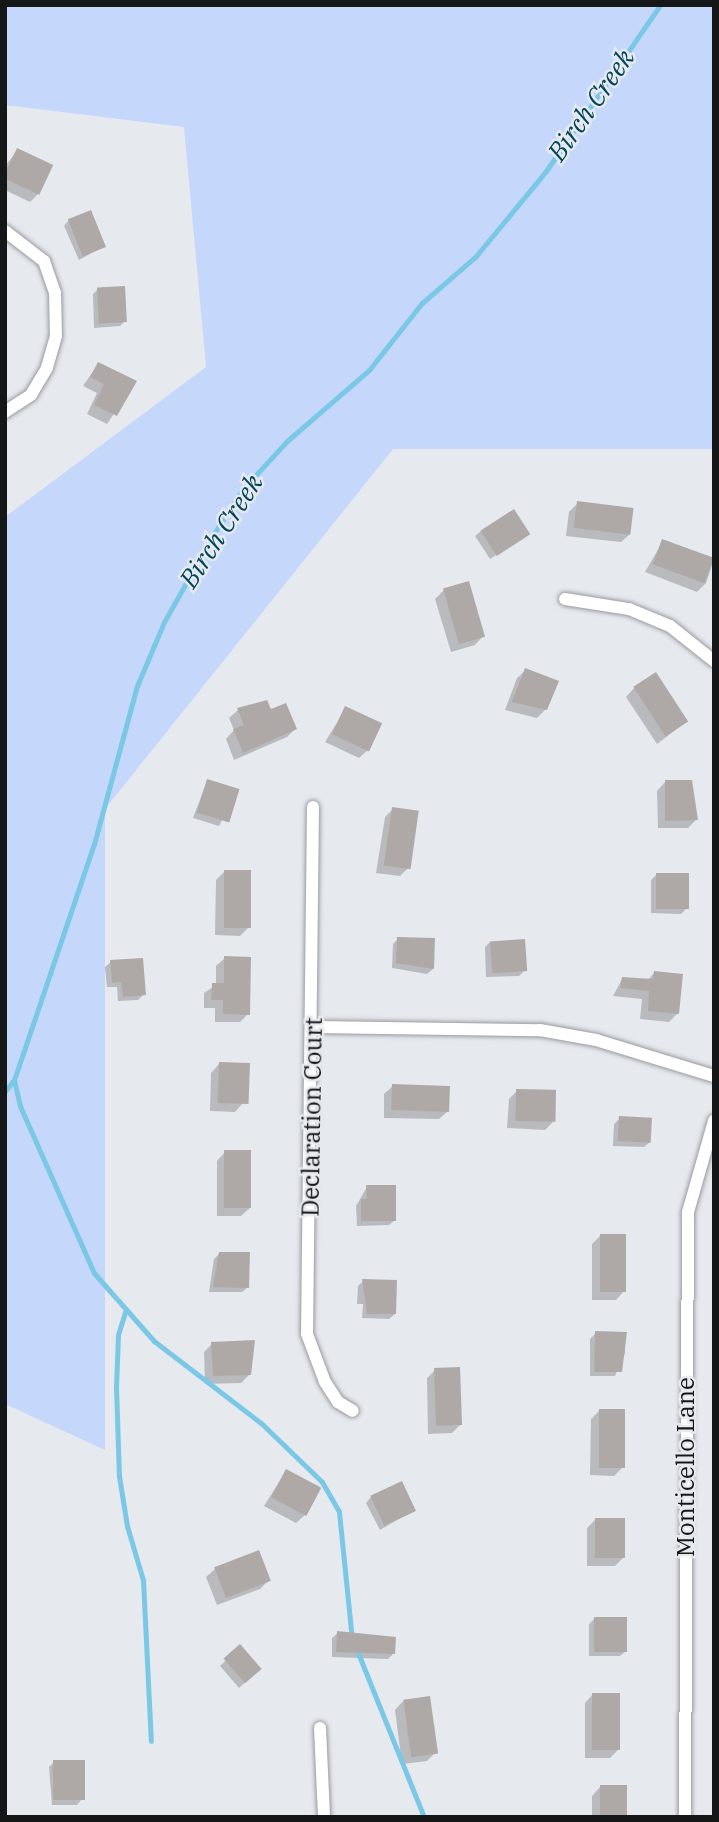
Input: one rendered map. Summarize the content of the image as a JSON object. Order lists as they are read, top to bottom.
{
  "streets": {
    "street": ["Declaration Court", "Monticello Lane"]
  },
  "water": ["Birch Creek"]
}
